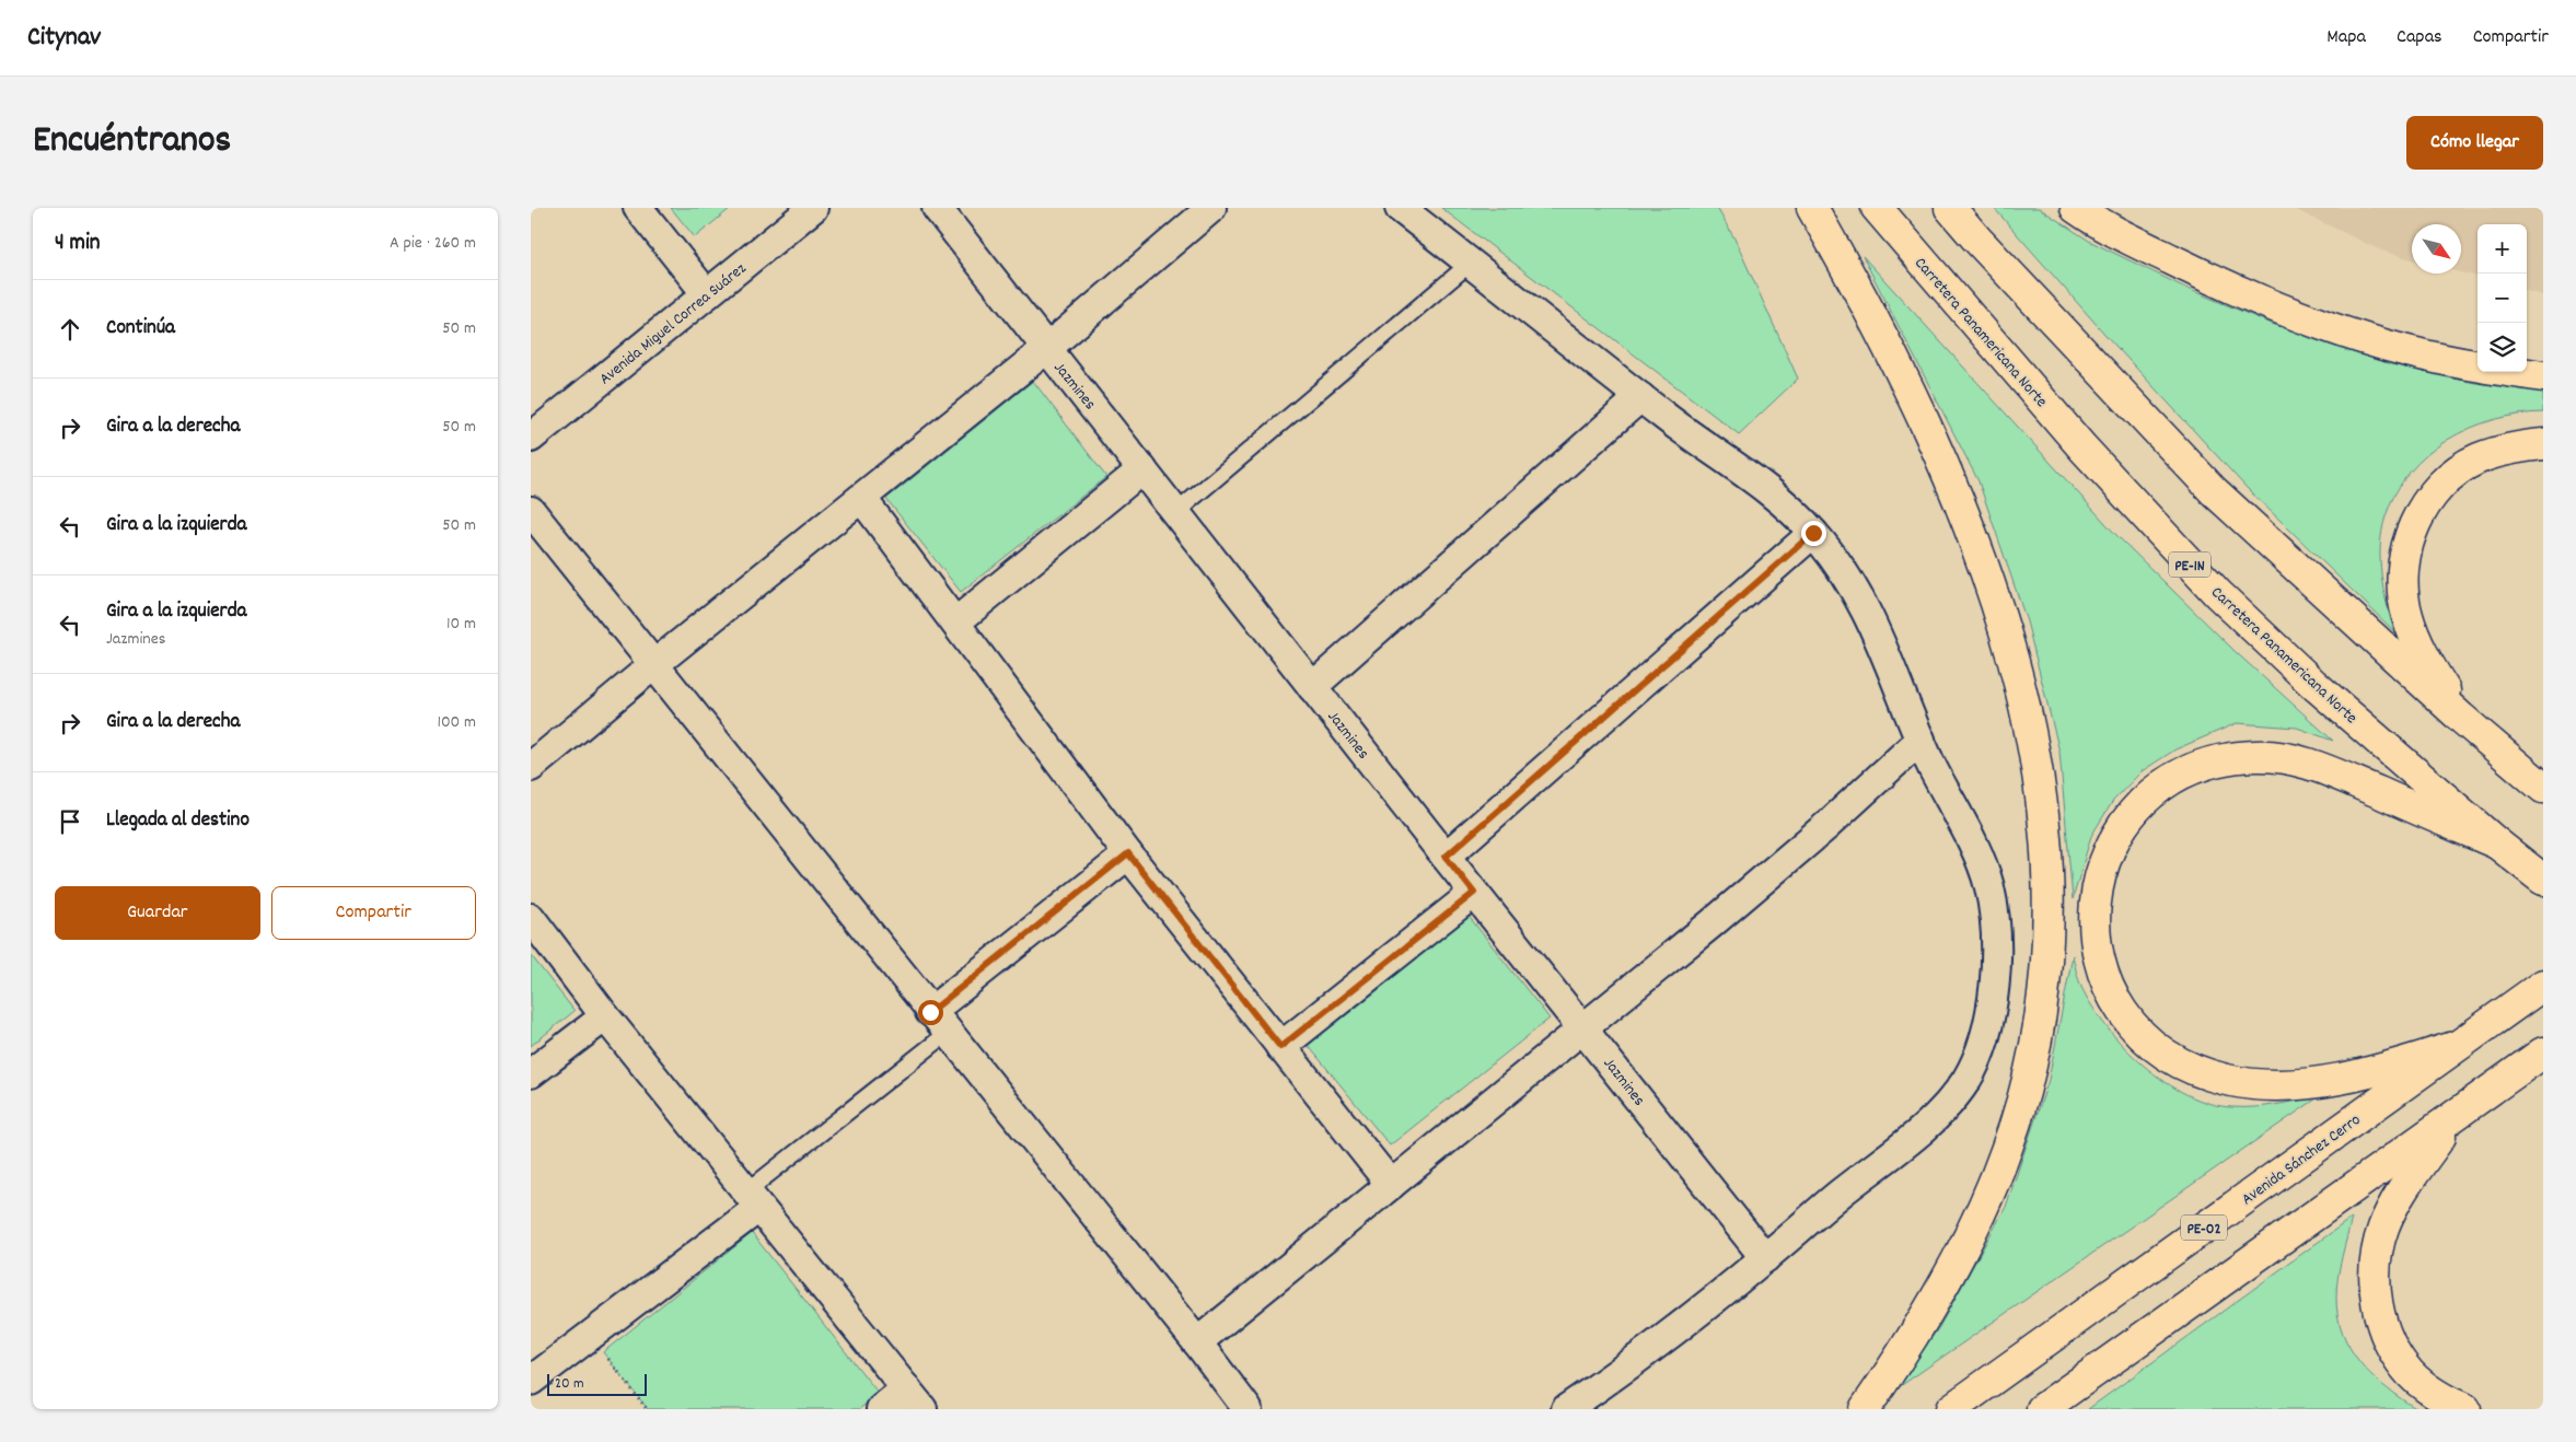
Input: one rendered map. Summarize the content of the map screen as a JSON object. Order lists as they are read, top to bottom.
{
  "streets": {
    "highway": [
      "Carretera Panamericana Norte",
      "PE-1N",
      "Avenida Sánchez Cerro",
      "PE-02"
    ],
    "street": ["Avenida Miguel Correa Suárez", "Jazmines"]
  },
  "scale_bar": "20 m",
  "north": "bottom right",
  "page": {
    "header": "Citynav",
    "nav": ["Mapa", "Capas", "Compartir"],
    "title": "Encuéntranos",
    "buttons": [
      "Cómo llegar",
      ["Guardar", "Compartir"]
    ],
    "heading": ["4 min", "A pie · 260 m"],
    "map_buttons": ["+", "−"],
    "list": [
      ["Continúa", "50 m"],
      ["Gira a la derecha", "50 m"],
      ["Gira a la izquierda", "50 m"],
      ["Gira a la izquierda", "Jazmines", "10 m"],
      ["Gira a la derecha", "100 m"],
      "Llegada al destino"
    ],
    "scale": "20 m"
  }
}
